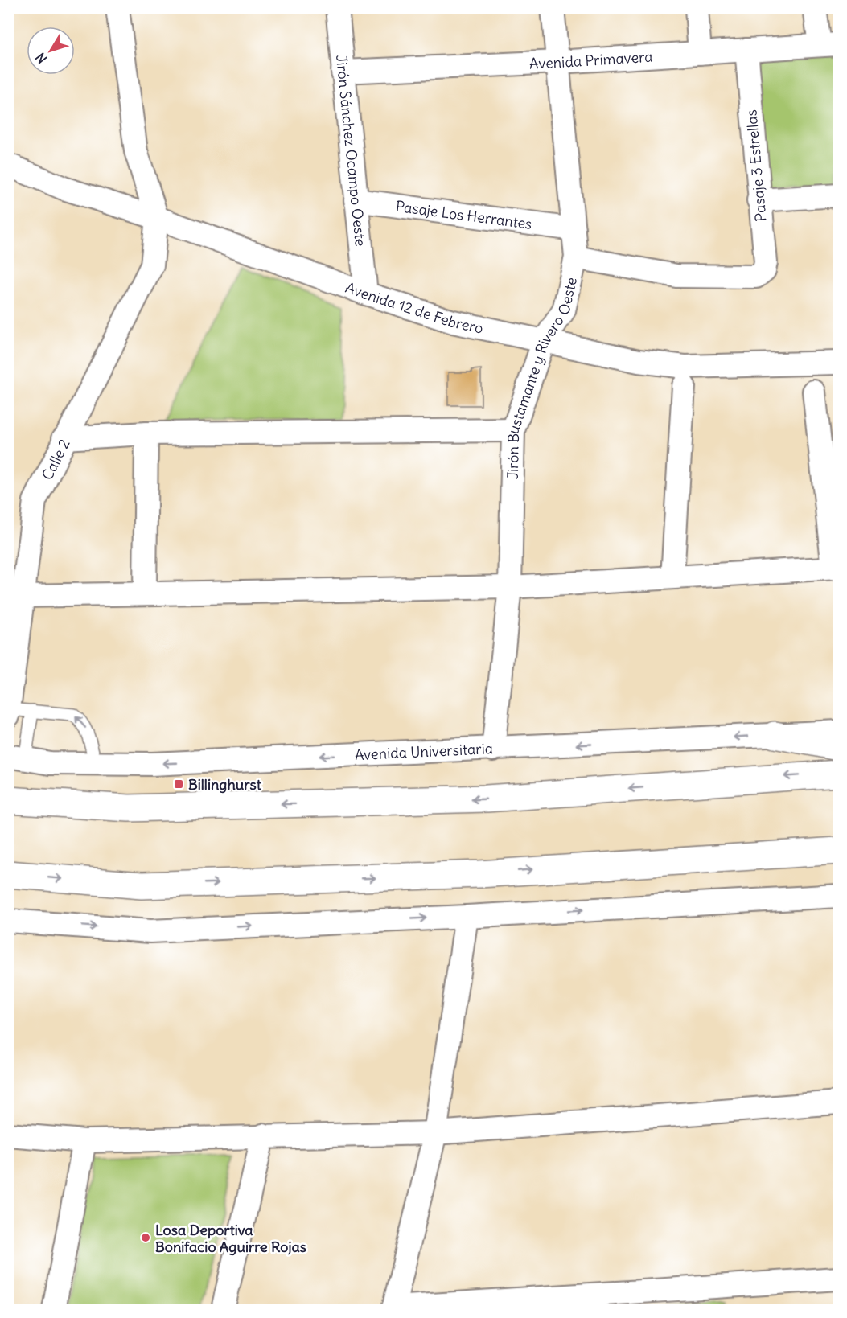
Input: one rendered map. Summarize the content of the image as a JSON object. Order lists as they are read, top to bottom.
{
  "streets": {
    "street": [
      "Avenida Primavera",
      "Jirón Sánchez Ocampo Oeste",
      "Pasaje 3 Estrellas",
      "Pasaje Los Herrantes",
      "Avenida 12 de Febrero",
      "Jirón Bustamante y Rivero Oeste",
      "Calle 2",
      "Avenida Universitaria"
    ]
  },
  "crossings": [
    ["Avenida Primavera", "Jirón Sánchez Ocampo Oeste"],
    ["Avenida Primavera", "Pasaje 3 Estrellas"],
    ["Avenida Primavera", "Jirón Bustamante y Rivero Oeste"],
    ["Jirón Sánchez Ocampo Oeste", "Pasaje Los Herrantes"],
    ["Jirón Sánchez Ocampo Oeste", "Avenida 12 de Febrero"],
    ["Pasaje 3 Estrellas", "Jirón Bustamante y Rivero Oeste"],
    ["Pasaje Los Herrantes", "Jirón Bustamante y Rivero Oeste"],
    ["Avenida 12 de Febrero", "Jirón Bustamante y Rivero Oeste"],
    ["Avenida 12 de Febrero", "Calle 2"],
    ["Jirón Bustamante y Rivero Oeste", "Avenida Universitaria"]
  ],
  "places": {
    "transit": ["Billinghurst"],
    "other": ["Losa Deportiva Bonifacio Aguirre Rojas"]
  },
  "north": "bottom left"
}
